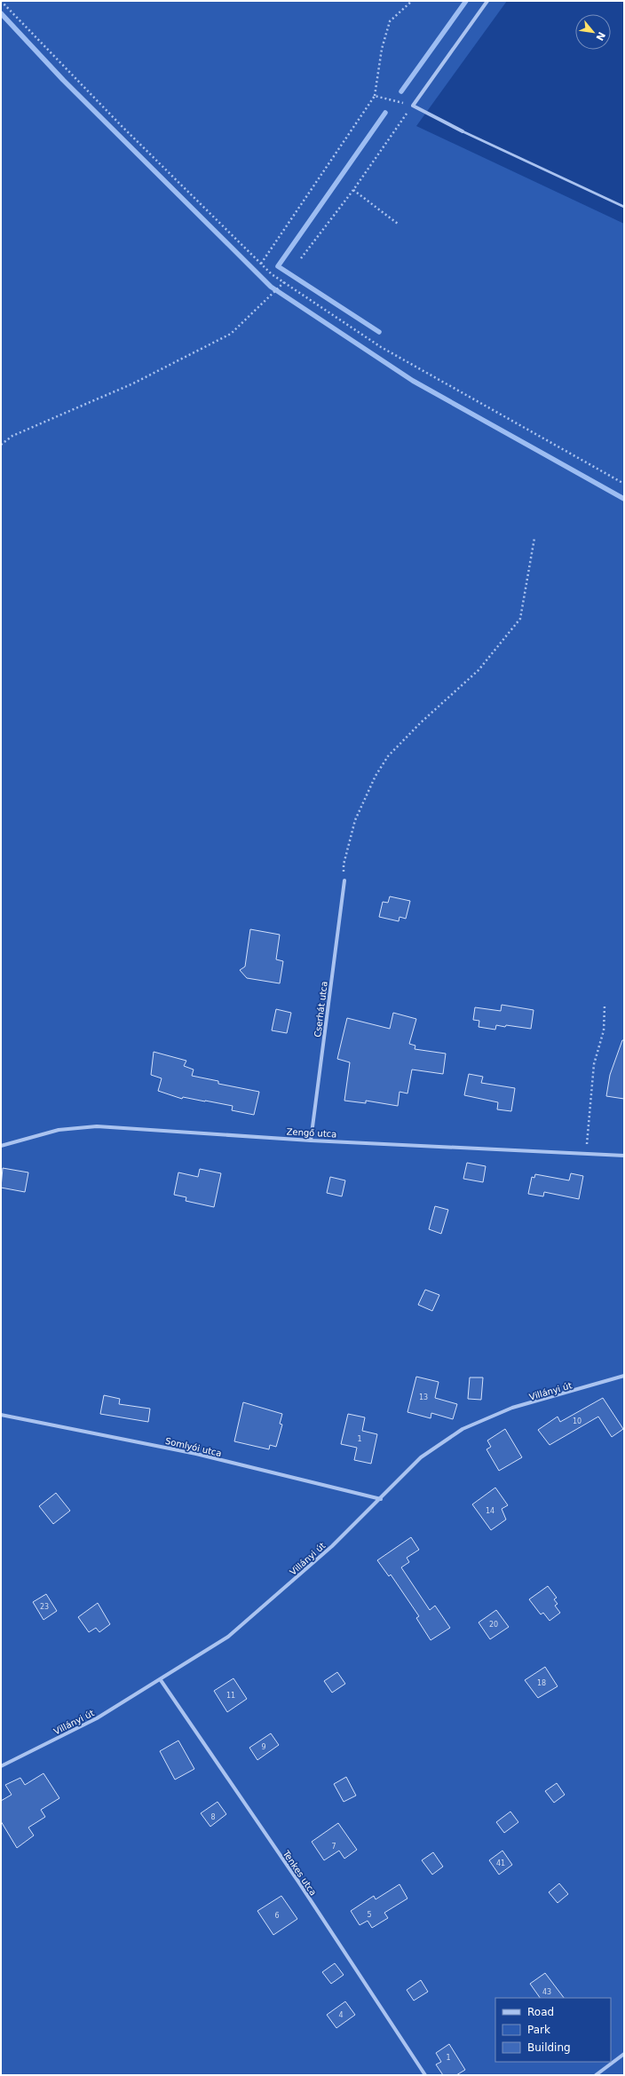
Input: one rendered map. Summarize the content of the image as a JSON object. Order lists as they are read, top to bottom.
{
  "streets": {
    "street": [
      "Cserhát utca",
      "Zengő utca",
      "Villányi út",
      "Somlyói utca",
      "Tenkes utca"
    ]
  },
  "crossings": [
    ["Cserhát utca", "Zengő utca"],
    ["Villányi út", "Somlyói utca"],
    ["Villányi út", "Tenkes utca"]
  ],
  "house_numbers": [
    "13",
    "10",
    "1",
    "14",
    "23",
    "20",
    "18",
    "11",
    "9",
    "8",
    "7",
    "41",
    "5",
    "6",
    "43",
    "4",
    "1"
  ],
  "legend": ["Road", "Park", "Building"],
  "north": "bottom right"
}
